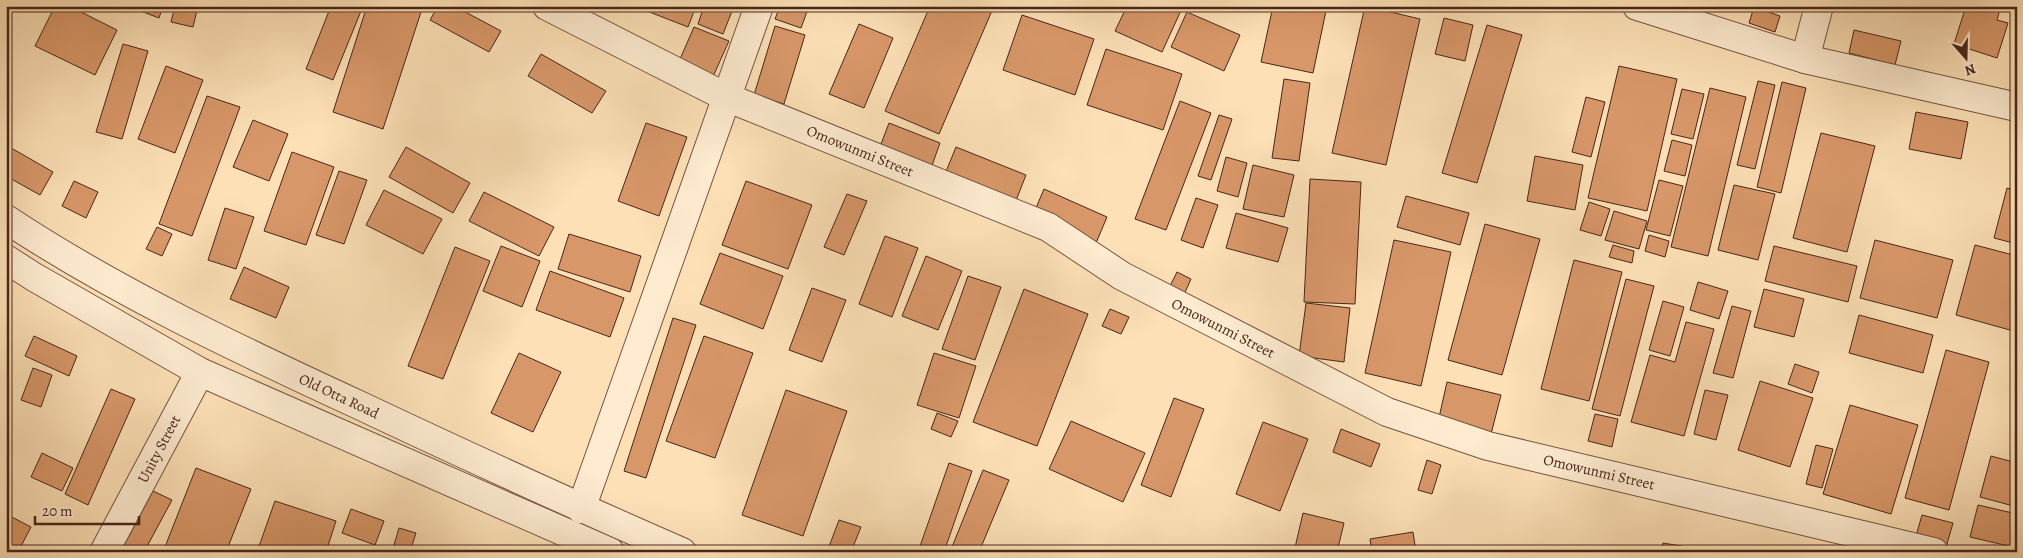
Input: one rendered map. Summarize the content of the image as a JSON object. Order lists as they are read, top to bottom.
{
  "streets": {
    "street": ["Omowunmi Street", "Old Otta Road", "Unity Street"]
  },
  "scale_bar": "20 m",
  "north": "bottom"
}
